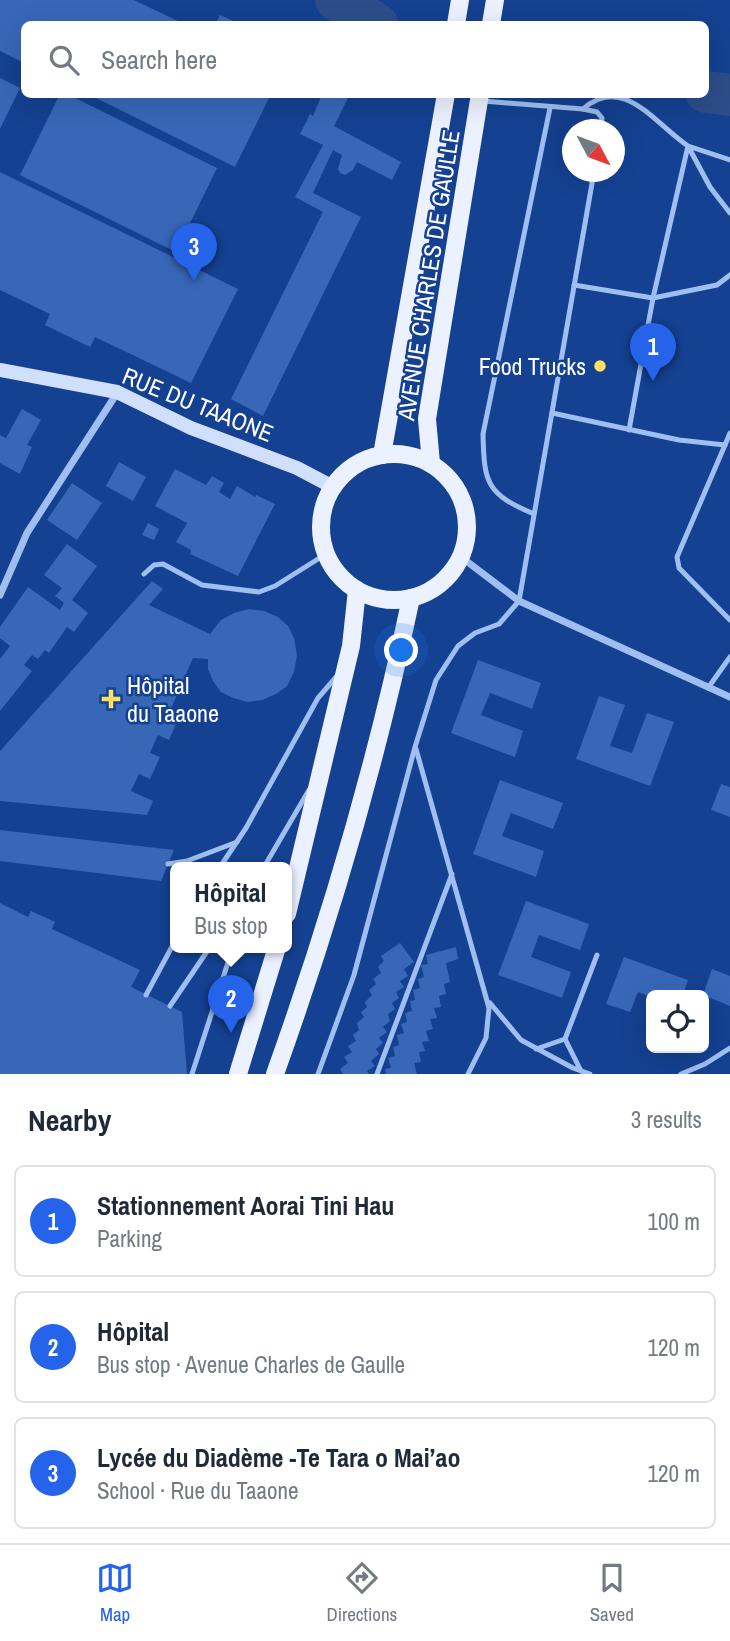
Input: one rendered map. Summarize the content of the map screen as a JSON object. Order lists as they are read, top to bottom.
{
  "streets": {
    "main road": ["AVENUE CHARLES DE GAULLE", "RUE DU TAAONE"]
  },
  "crossings": [
    ["AVENUE CHARLES DE GAULLE", "RUE DU TAAONE"]
  ],
  "places": {
    "other": ["Food Trucks"],
    "health": ["Hôpital du Taaone"]
  },
  "north": "bottom right",
  "page": {
    "search": "Search here",
    "pins": ["3", "1", "2"],
    "popup": ["Hôpital", "Bus stop"],
    "heading": ["Nearby", "3 results"],
    "list": [
      {
        "mark": "1",
        "name": "Stationnement Aorai Tini Hau",
        "note": "Parking",
        "value": "100 m"
      },
      {
        "mark": "2",
        "name": "Hôpital",
        "note": "Bus stop · Avenue Charles de Gaulle",
        "value": "120 m"
      },
      {
        "mark": "3",
        "name": "Lycée du Diadème -Te Tara o Mai’ao",
        "note": "School · Rue du Taaone",
        "value": "120 m"
      }
    ],
    "nav": ["Map", "Directions", "Saved"]
  }
}
